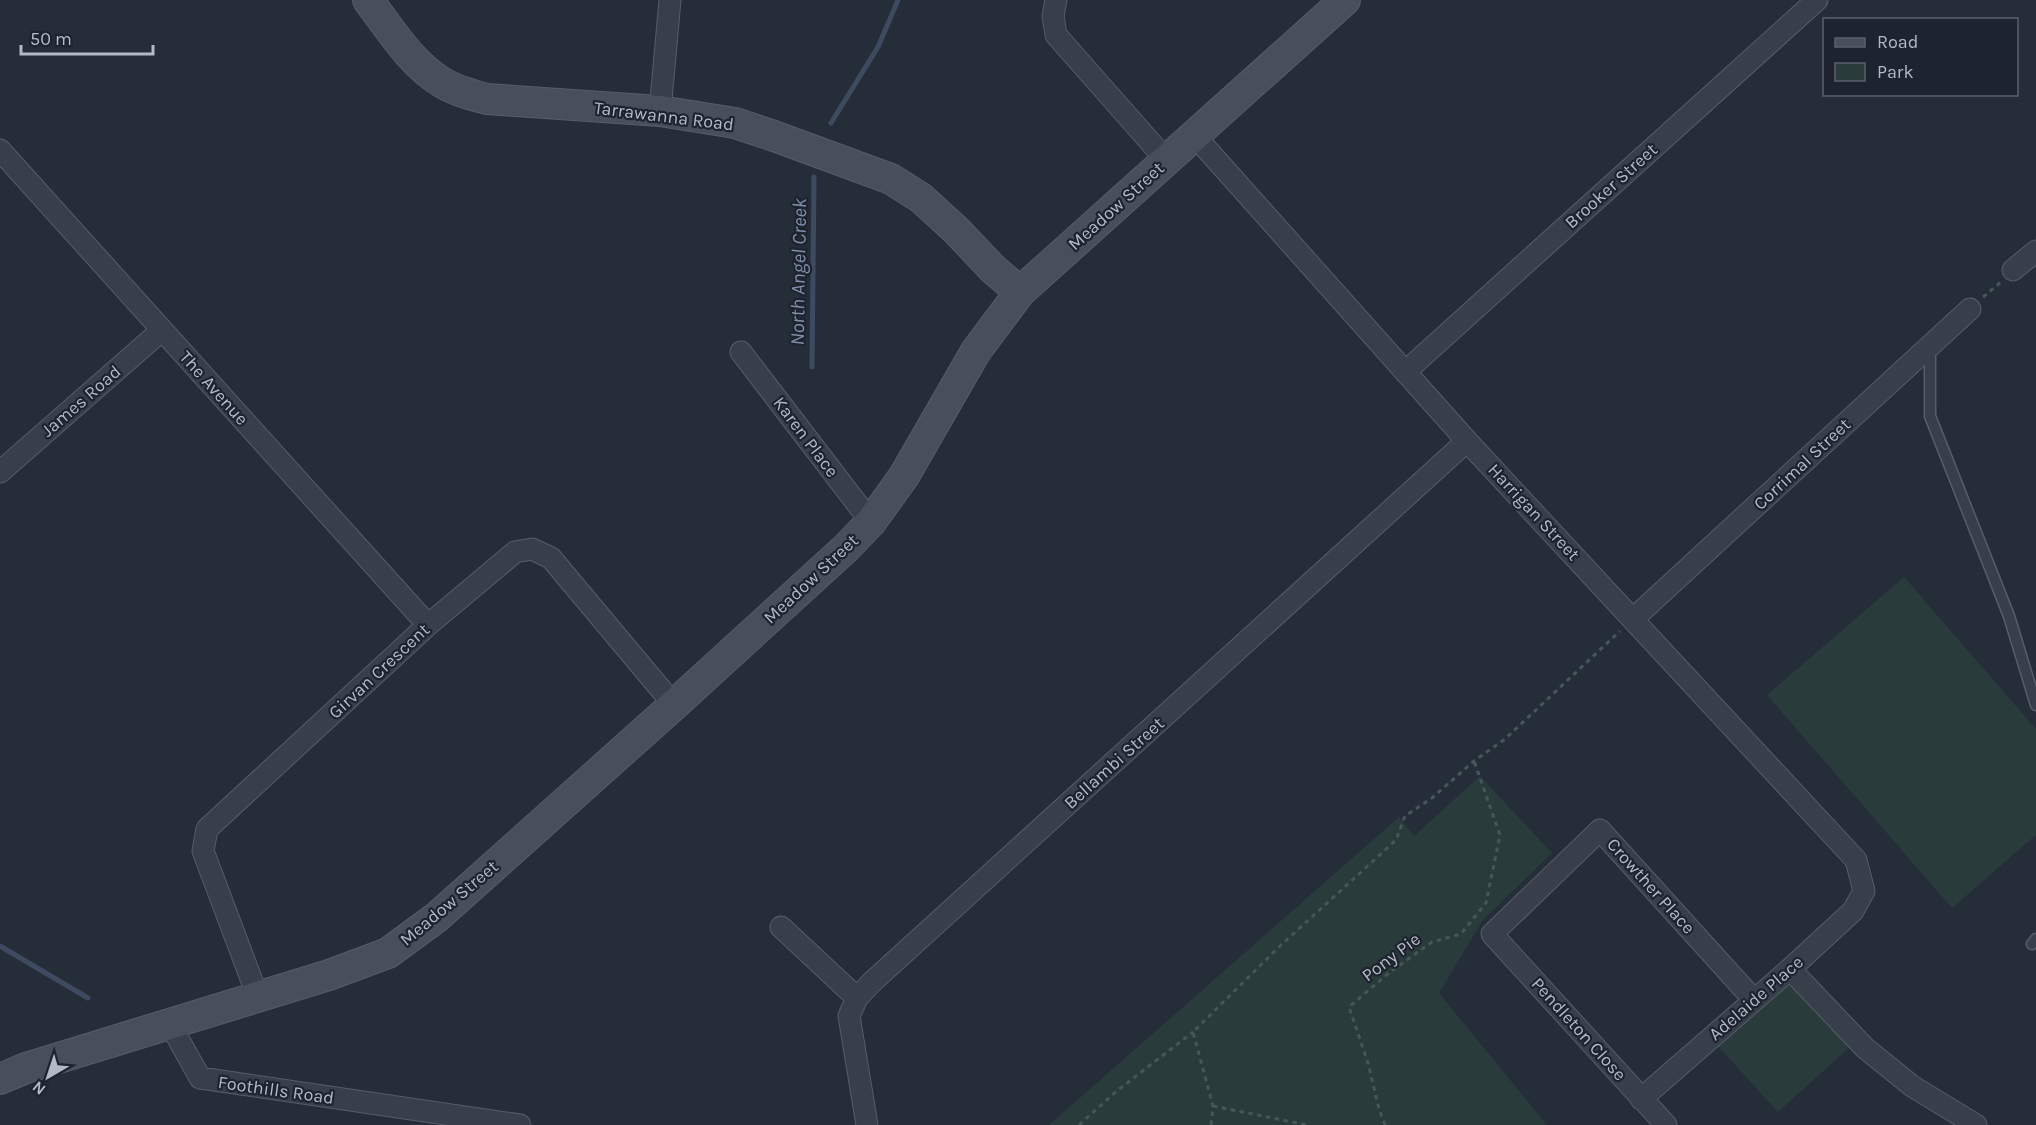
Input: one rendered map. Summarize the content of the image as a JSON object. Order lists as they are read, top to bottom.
{
  "streets": {
    "street": [
      "Tarrawanna Road",
      "Brooker Street",
      "Meadow Street",
      "The Avenue",
      "James Road",
      "Karen Place",
      "Corrimal Street",
      "Harrigan Street",
      "Girvan Crescent",
      "Bellambi Street",
      "Crowther Place",
      "Adelaide Place",
      "Pendleton Close",
      "Foothills Road"
    ],
    "path": ["Pony Pie"]
  },
  "crossings": [
    ["Tarrawanna Road", "Meadow Street"],
    ["Brooker Street", "Harrigan Street"],
    ["Meadow Street", "Karen Place"],
    ["Meadow Street", "Harrigan Street"],
    ["Meadow Street", "Girvan Crescent"],
    ["Meadow Street", "Foothills Road"],
    ["The Avenue", "James Road"],
    ["The Avenue", "Girvan Crescent"],
    ["Corrimal Street", "Harrigan Street"],
    ["Harrigan Street", "Bellambi Street"],
    ["Harrigan Street", "Adelaide Place"],
    ["Crowther Place", "Adelaide Place"],
    ["Crowther Place", "Pendleton Close"],
    ["Adelaide Place", "Pendleton Close"]
  ],
  "water": ["North Angel Creek"],
  "legend": ["Road", "Park"],
  "scale_bar": "50 m",
  "north": "bottom left"
}
